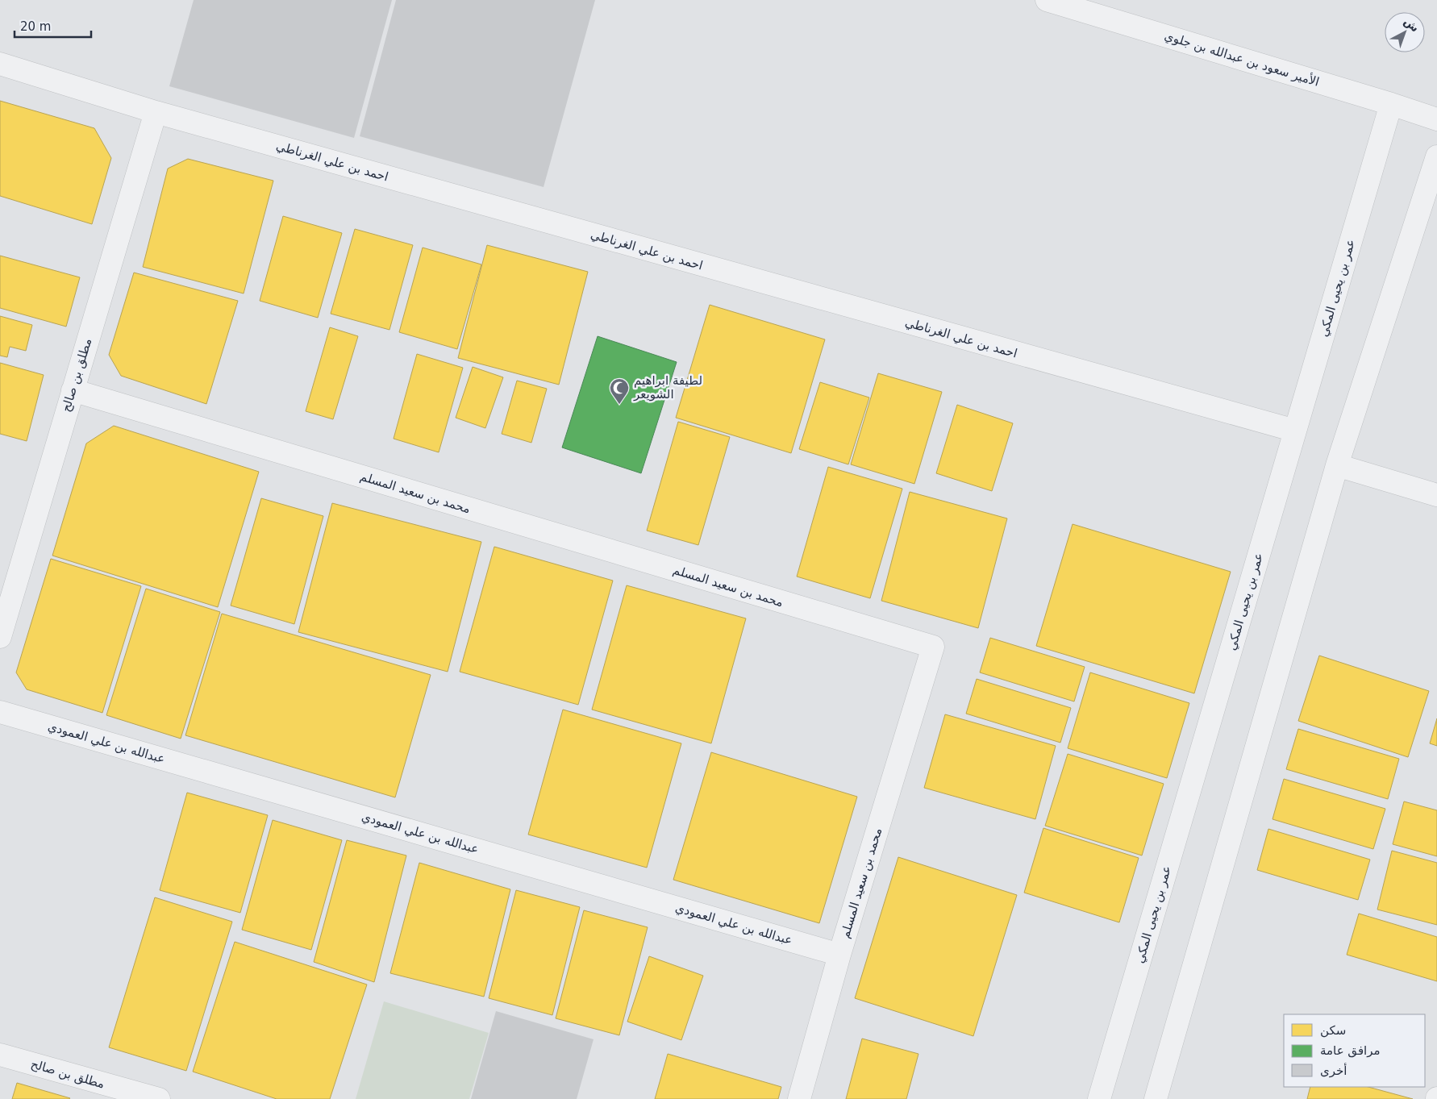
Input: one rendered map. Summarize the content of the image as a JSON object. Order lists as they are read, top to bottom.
{
  "streets": {
    "street": [
      "الأمير سعود بن عبدالله بن جلوي",
      "احمد بن علي الغرناطي",
      "عمر بن يحيى المكي",
      "مطلق بن صالح",
      "محمد بن سعيد المسلم",
      "عبدالله بن علي العمودي"
    ]
  },
  "crossings": [
    ["الأمير سعود بن عبدالله بن جلوي", "عمر بن يحيى المكي"],
    ["احمد بن علي الغرناطي", "عمر بن يحيى المكي"],
    ["احمد بن علي الغرناطي", "مطلق بن صالح"],
    ["مطلق بن صالح", "محمد بن سعيد المسلم"],
    ["محمد بن سعيد المسلم", "عبدالله بن علي العمودي"]
  ],
  "places": {
    "mosque": ["لطيفة ابراهيم الشويعر"]
  },
  "legend": ["سكن", "مرافق عامة", "أخرى"],
  "scale_bar": "20 m",
  "north": "top right"
}
